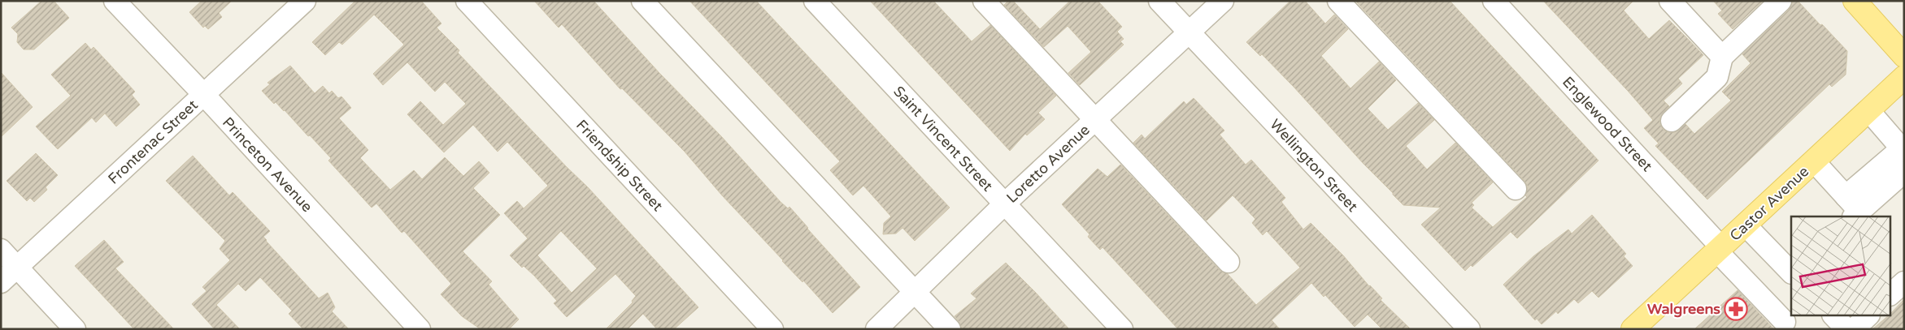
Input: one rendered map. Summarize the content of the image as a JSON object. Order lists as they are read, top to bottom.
{
  "streets": {
    "main road": ["Castor Avenue"],
    "street": [
      "Englewood Street",
      "Saint Vincent Street",
      "Frontenac Street",
      "Loretto Avenue",
      "Princeton Avenue",
      "Friendship Street",
      "Wellington Street"
    ]
  },
  "crossings": [
    ["Englewood Street", "Castor Avenue"],
    ["Saint Vincent Street", "Loretto Avenue"],
    ["Frontenac Street", "Princeton Avenue"],
    ["Loretto Avenue", "Wellington Street"]
  ],
  "places": {
    "pharmacy": ["Walgreens"]
  }
}
